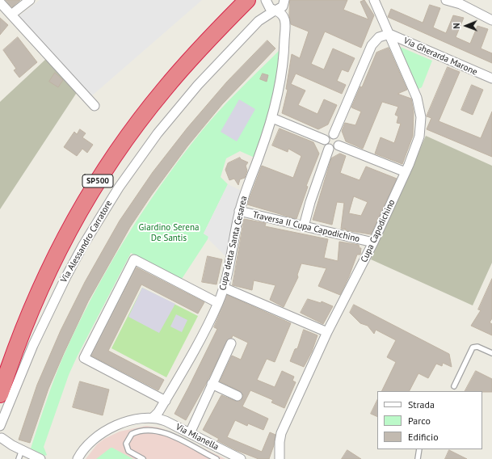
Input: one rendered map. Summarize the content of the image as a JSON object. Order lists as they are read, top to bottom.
{
  "streets": {
    "highway": ["SP500"],
    "street": [
      "Via Gherarda Marone",
      "Traversa II Cupa Capodichino",
      "Cupa Capodichino",
      "Via Alessandro Carratore",
      "Cupa detta Santa Cesarea",
      "Via Mianella"
    ]
  },
  "crossings": [
    ["Via Gherarda Marone", "Cupa Capodichino"],
    ["Traversa II Cupa Capodichino", "Cupa Capodichino"],
    ["Traversa II Cupa Capodichino", "Cupa detta Santa Cesarea"],
    ["Via Alessandro Carratore", "Cupa detta Santa Cesarea"],
    ["Cupa detta Santa Cesarea", "Via Mianella"]
  ],
  "parks": ["Giardino Serena De Santis"],
  "legend": ["Strada", "Parco", "Edificio"],
  "north": "left"
}
